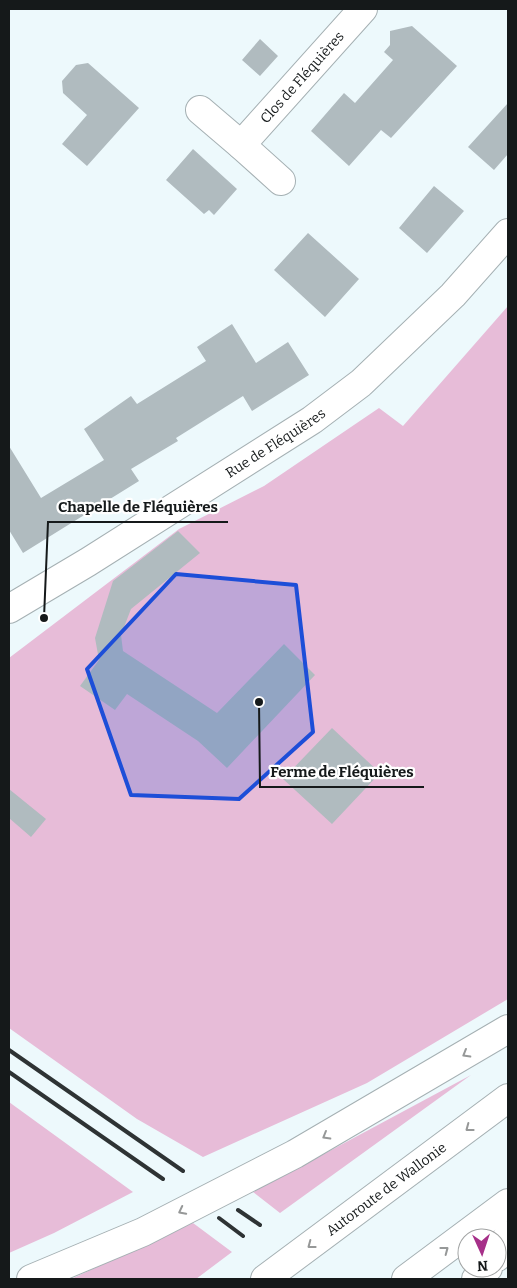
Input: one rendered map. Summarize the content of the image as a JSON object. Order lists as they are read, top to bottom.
{
  "streets": {
    "main road": ["Clos de Fléquières", "Rue de Fléquières", "Autoroute de Wallonie"]
  },
  "places": ["Chapelle de Fléquières", "Ferme de Fléquières"],
  "north": "bottom"
}
